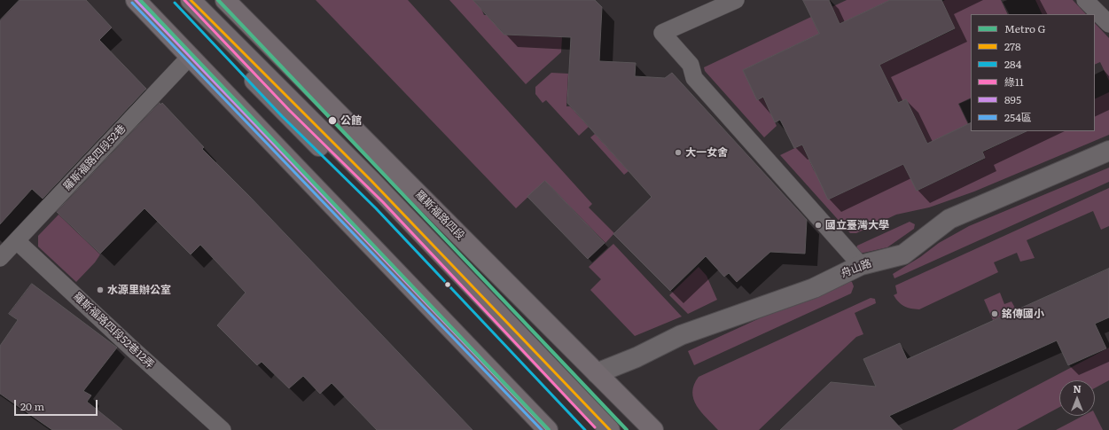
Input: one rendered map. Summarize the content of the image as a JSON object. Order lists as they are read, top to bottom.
{
  "streets": {
    "main road": ["羅斯福路四段"],
    "street": ["舟山路"],
    "lane": ["羅斯福路四段52巷", "羅斯福路四段52巷12弄"]
  },
  "crossings": [
    ["羅斯福路四段52巷", "羅斯福路四段52巷12弄"],
    ["羅斯福路四段", "舟山路"]
  ],
  "places": [
    "公館",
    "大一女舍",
    "國立臺灣大學",
    "水源里辦公室",
    "銘傳國小"
  ],
  "lines": [
    "metro line G",
    "transit line 278",
    "transit line 綠11",
    "transit line 895",
    "transit line 284",
    "transit line 254區"
  ],
  "legend": [
    "Metro G",
    "278",
    "284",
    "綠11",
    "895",
    "254區"
  ],
  "scale_bar": "20 m",
  "north": "top"
}
